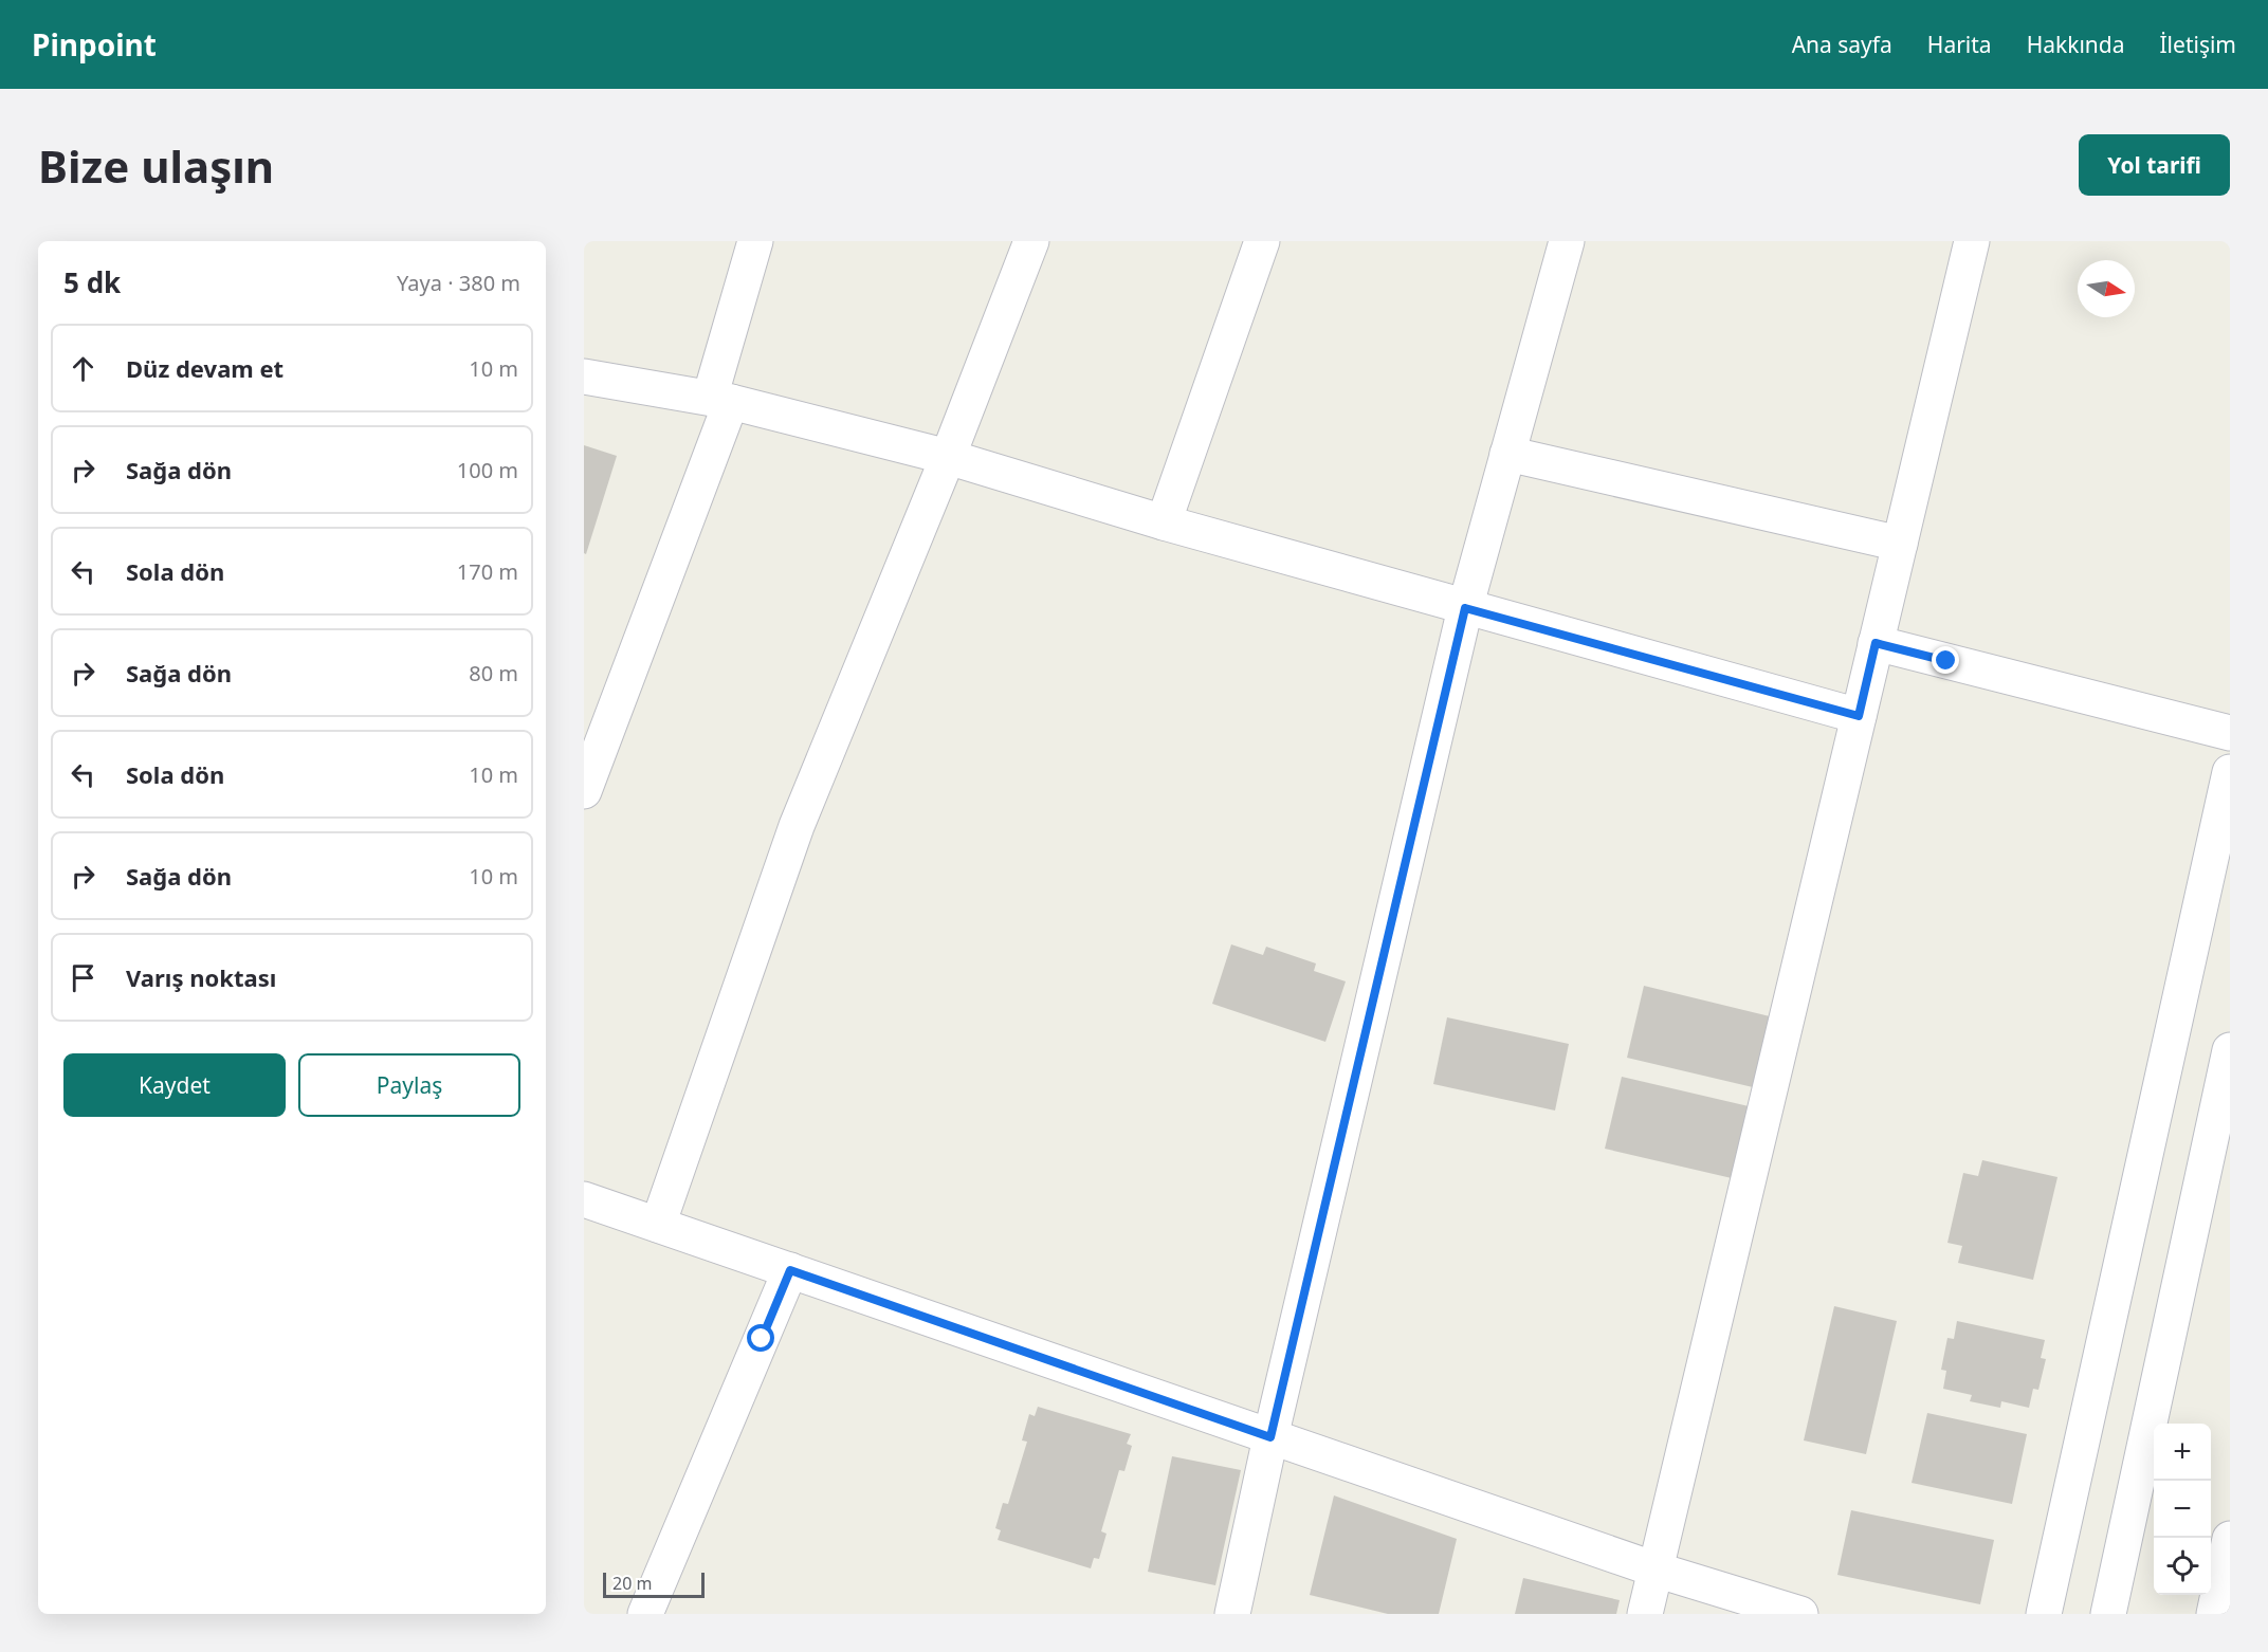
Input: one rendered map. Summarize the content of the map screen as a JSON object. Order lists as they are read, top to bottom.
{
  "scale_bar": "20 m",
  "north": "right",
  "page": {
    "header": "Pinpoint",
    "nav": [
      "Ana sayfa",
      "Harita",
      "Hakkında",
      "İletişim"
    ],
    "buttons": [
      "Yol tarifi",
      ["Kaydet", "Paylaş"]
    ],
    "title": "Bize ulaşın",
    "heading": ["5 dk", "Yaya · 380 m"],
    "list": [
      ["Düz devam et", "10 m"],
      ["Sağa dön", "100 m"],
      ["Sola dön", "170 m"],
      ["Sağa dön", "80 m"],
      ["Sola dön", "10 m"],
      ["Sağa dön", "10 m"],
      "Varış noktası"
    ],
    "map_buttons": ["+", "−"],
    "scale": "20 m"
  }
}
